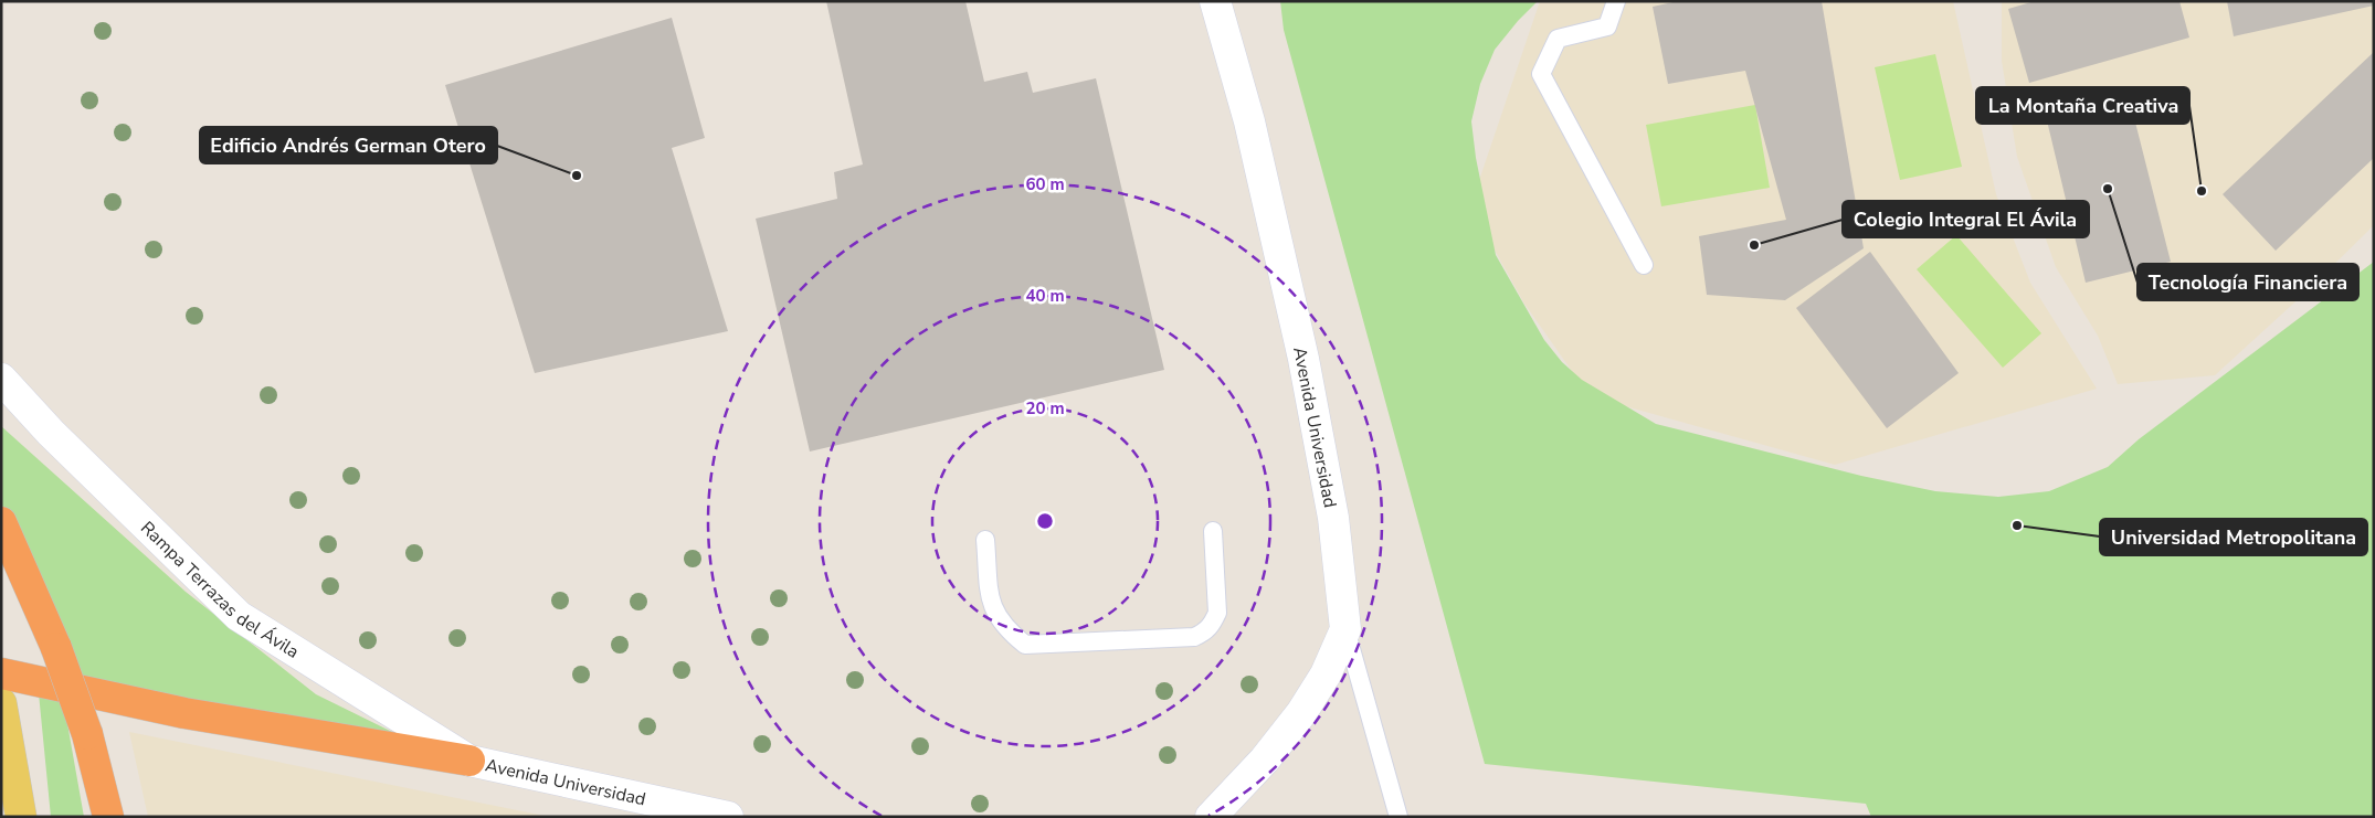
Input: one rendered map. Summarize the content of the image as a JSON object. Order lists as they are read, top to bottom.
{
  "streets": {
    "street": ["Avenida Universidad", "Rampa Terrazas del Ávila"]
  },
  "crossings": [
    ["Avenida Universidad", "Rampa Terrazas del Ávila"]
  ],
  "places": [
    "Edificio Andrés German Otero",
    "Tecnología Financiera",
    "La Montaña Creativa",
    "Colegio Integral El Ávila",
    "Universidad Metropolitana"
  ],
  "rings": ["60 m", "40 m", "20 m"]
}
